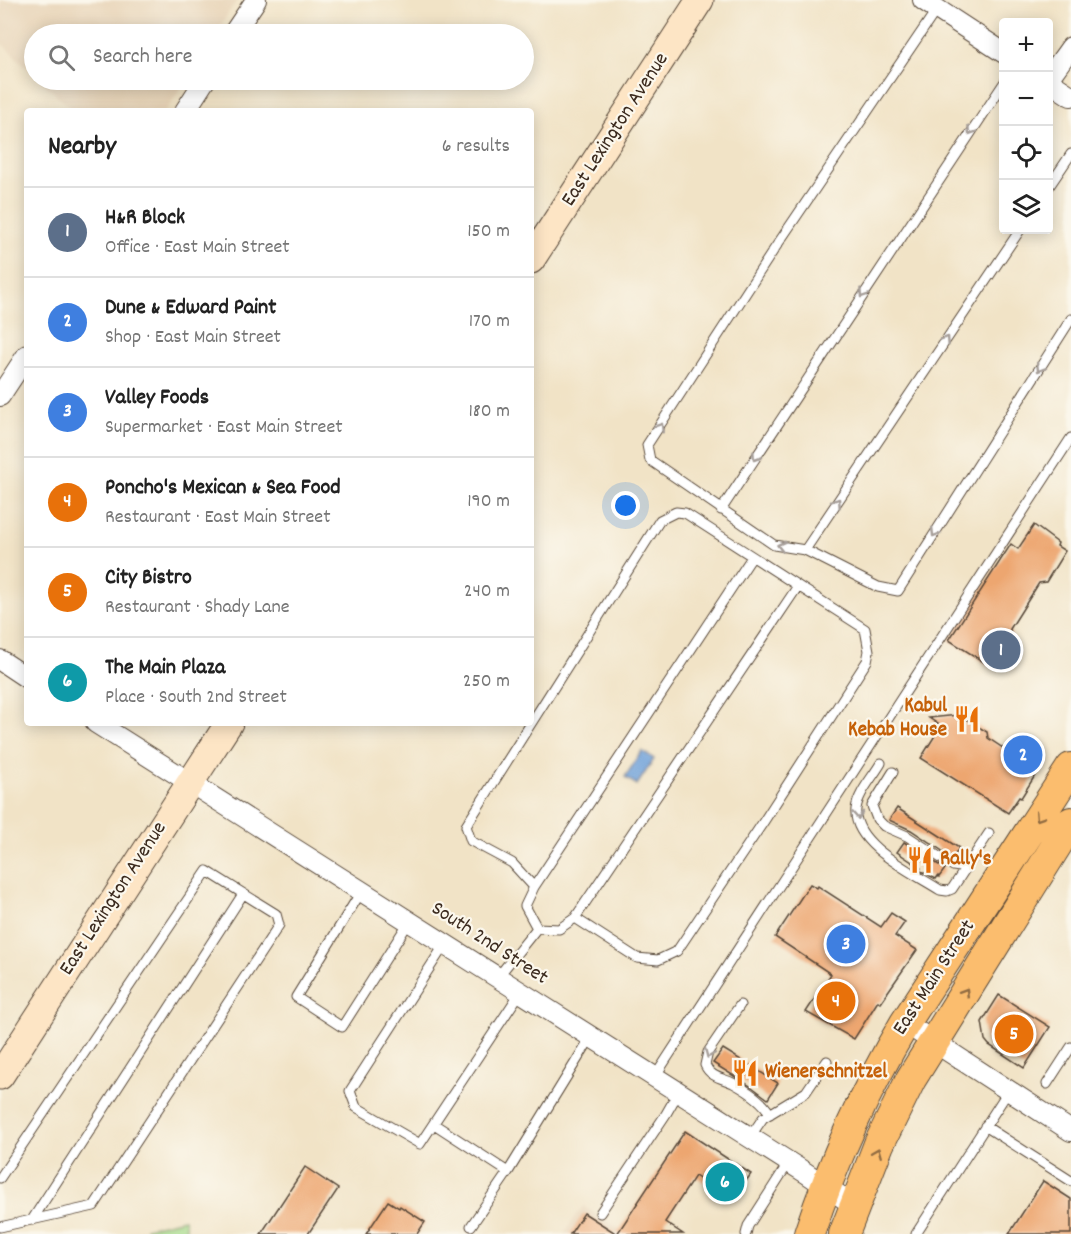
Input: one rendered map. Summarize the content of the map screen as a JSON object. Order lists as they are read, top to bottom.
{
  "streets": {
    "main road": ["East Main Street"],
    "street": ["East Lexington Avenue", "South 2nd Street"]
  },
  "crossings": [
    ["East Lexington Avenue", "South 2nd Street"],
    ["South 2nd Street", "East Main Street"]
  ],
  "places": {
    "restaurant": ["Kabul Kebab House", "Rally's", "Wienerschnitzel"]
  },
  "page": {
    "map_buttons": ["+", "−"],
    "search": "Search here",
    "heading": ["Nearby", "6 results"],
    "list": [
      {
        "mark": "1",
        "name": "H&R Block",
        "note": "Office · East Main Street",
        "value": "150 m"
      },
      {
        "mark": "2",
        "name": "Dune & Edward Paint",
        "note": "Shop · East Main Street",
        "value": "170 m"
      },
      {
        "mark": "3",
        "name": "Valley Foods",
        "note": "Supermarket · East Main Street",
        "value": "180 m"
      },
      {
        "mark": "4",
        "name": "Poncho's Mexican & Sea Food",
        "note": "Restaurant · East Main Street",
        "value": "190 m"
      },
      {
        "mark": "5",
        "name": "City Bistro",
        "note": "Restaurant · Shady Lane",
        "value": "240 m"
      },
      {
        "mark": "6",
        "name": "The Main Plaza",
        "note": "Place · South 2nd Street",
        "value": "250 m"
      }
    ],
    "pins": [
      "1",
      "2",
      "3",
      "4",
      "5",
      "6"
    ]
  }
}
